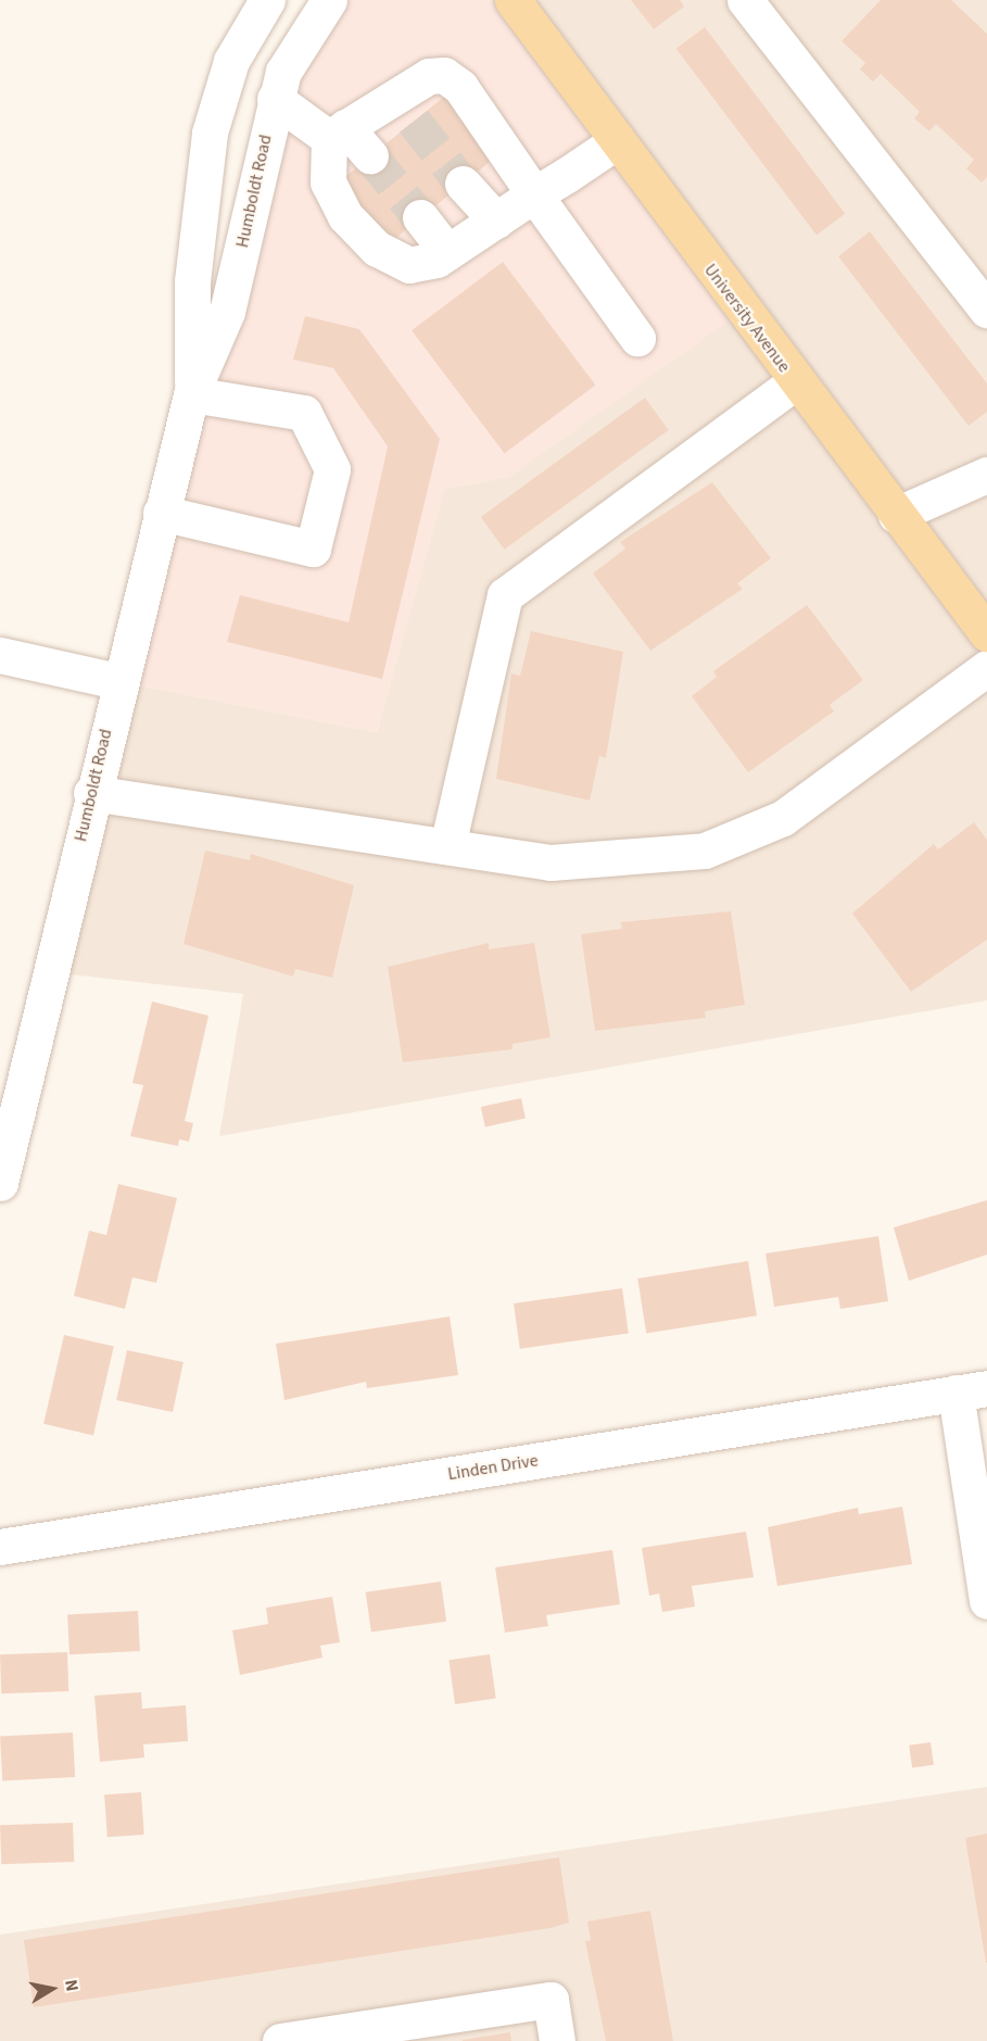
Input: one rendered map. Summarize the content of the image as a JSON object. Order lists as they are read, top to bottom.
{
  "streets": {
    "main road": ["University Avenue"],
    "street": ["Humboldt Road", "Linden Drive"]
  },
  "north": "right"
}
